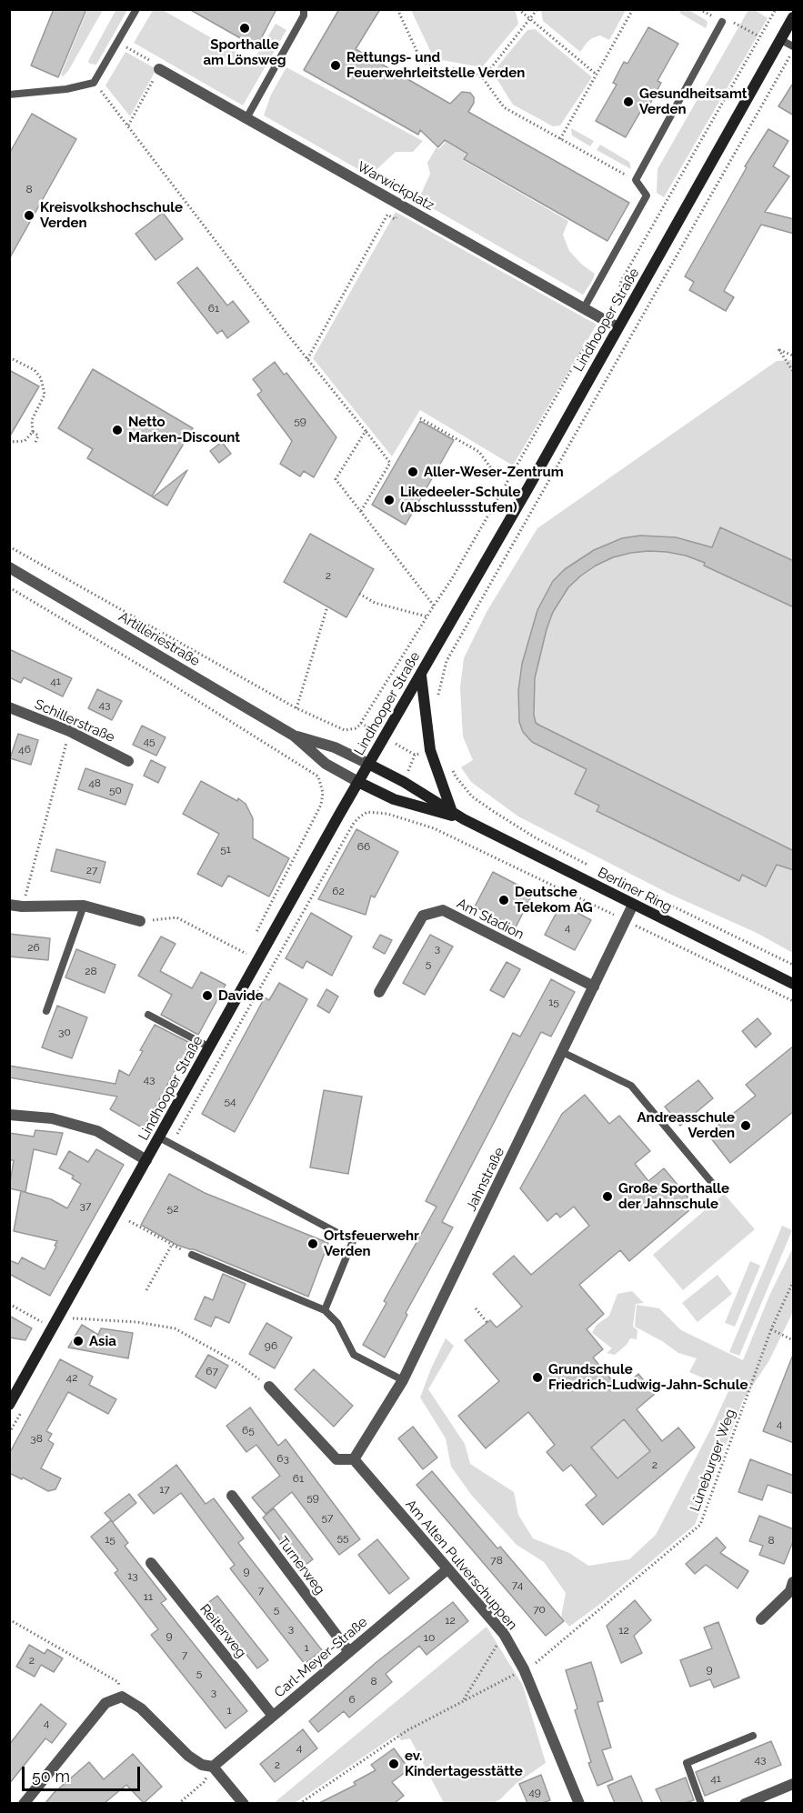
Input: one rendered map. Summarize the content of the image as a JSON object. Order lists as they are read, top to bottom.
{
  "streets": {
    "main road": ["Lindhooper Straße", "Berliner Ring"],
    "street": [
      "Warwickplatz",
      "Artilleriestraße",
      "Schillerstraße",
      "Am Stadion",
      "Jahnstraße",
      "Am Alten Pulverschuppen",
      "Turnerweg",
      "Reiterweg",
      "Carl-Meyer-Straße"
    ],
    "path": ["Lüneburger Weg"]
  },
  "crossings": [
    ["Warwickplatz", "Lindhooper Straße"],
    ["Lindhooper Straße", "Artilleriestraße"],
    ["Lindhooper Straße", "Berliner Ring"],
    ["Artilleriestraße", "Berliner Ring"],
    ["Berliner Ring", "Jahnstraße"],
    ["Am Stadion", "Jahnstraße"],
    ["Jahnstraße", "Am Alten Pulverschuppen"],
    ["Lüneburger Weg", "Am Alten Pulverschuppen"],
    ["Am Alten Pulverschuppen", "Carl-Meyer-Straße"],
    ["Turnerweg", "Carl-Meyer-Straße"],
    ["Reiterweg", "Carl-Meyer-Straße"]
  ],
  "places": [
    "Sporthalle am Lönsweg",
    "Rettungs- und Feuerwehrleitstelle Verden",
    "Gesundheitsamt Verden",
    "Kreisvolkshochschule Verden",
    "Netto Marken-Discount",
    "Aller-Weser-Zentrum",
    "Likedeeler-Schule (Abschlussstufen)",
    "Deutsche Telekom AG",
    "Davide",
    "Andreasschule Verden",
    "Große Sporthalle der Jahnschule",
    "Ortsfeuerwehr Verden",
    "Asia",
    "Grundschule Friedrich-Ludwig-Jahn-Schule",
    "ev. Kindertagesstätte"
  ],
  "house_numbers": [
    "8",
    "61",
    "59",
    "2",
    "41",
    "43",
    "45",
    "46",
    "48",
    "50",
    "66",
    "51",
    "27",
    "62",
    "4",
    "26",
    "3",
    "5",
    "28",
    "15",
    "30",
    "43",
    "54",
    "37",
    "52",
    "96",
    "67",
    "42",
    "4",
    "65",
    "38",
    "63",
    "2",
    "61",
    "17",
    "59",
    "57",
    "55",
    "15",
    "8",
    "78",
    "9",
    "13",
    "74",
    "7",
    "11",
    "5",
    "70",
    "12",
    "3",
    "12",
    "9",
    "10",
    "1",
    "7",
    "2",
    "9",
    "5",
    "8",
    "3",
    "6",
    "1",
    "4",
    "4",
    "43",
    "2",
    "41",
    "49"
  ],
  "scale_bar": "50 m"
}
